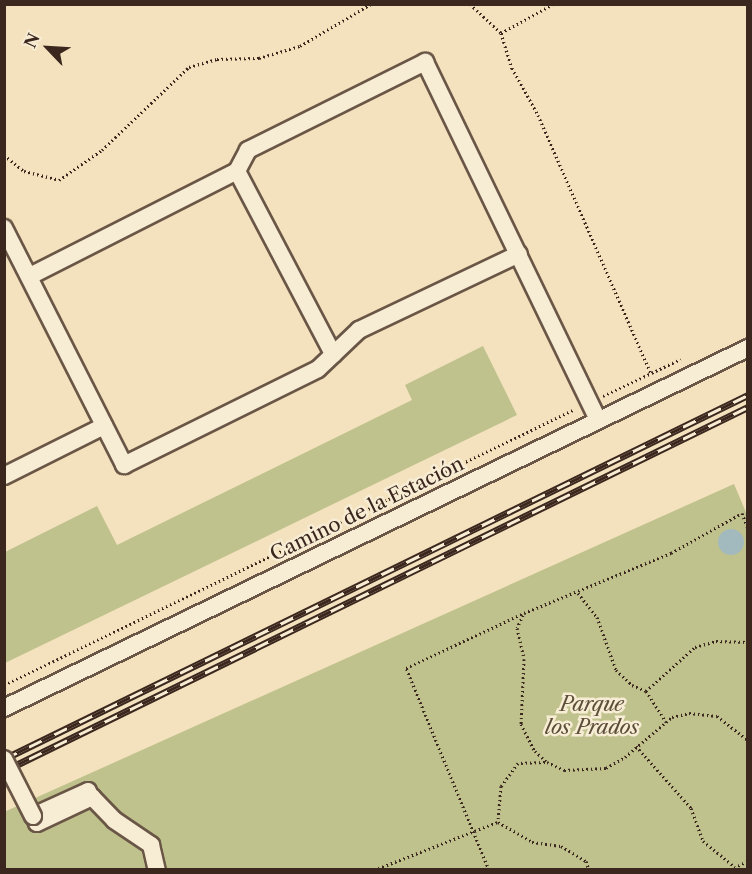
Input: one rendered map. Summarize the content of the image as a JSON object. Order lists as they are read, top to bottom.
{
  "streets": {
    "street": ["Camino de la Estación"]
  },
  "parks": ["Parque los Prados"],
  "north": "top left"
}
